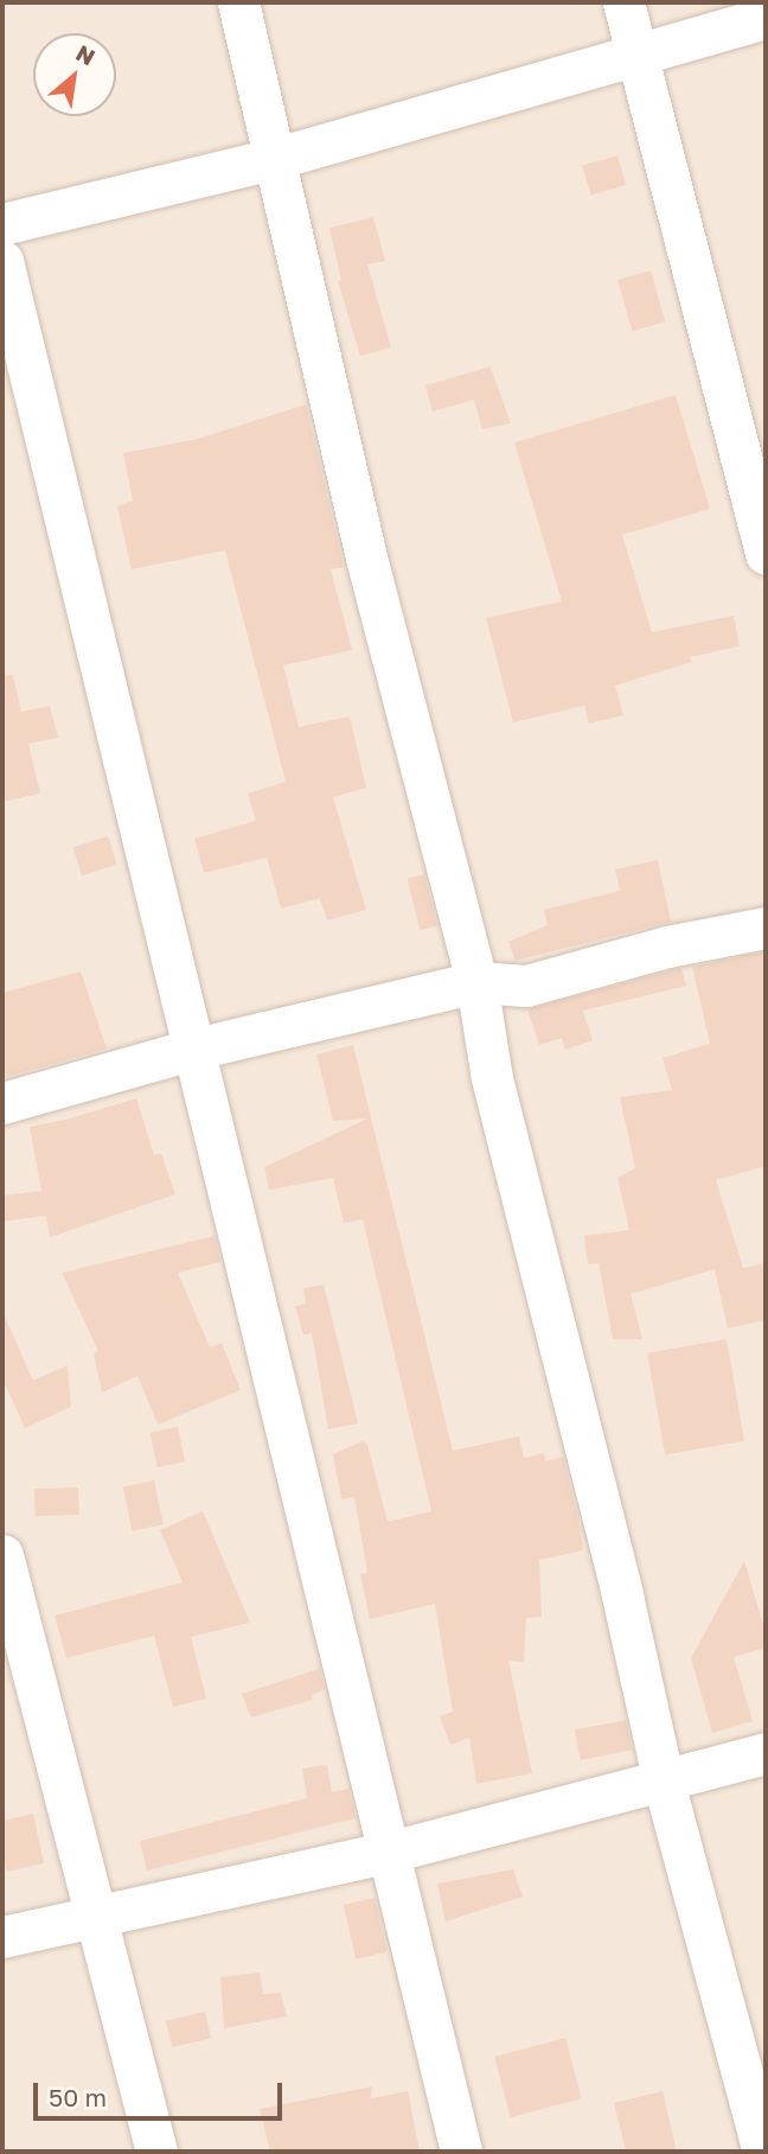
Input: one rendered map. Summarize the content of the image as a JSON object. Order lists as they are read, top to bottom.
{
  "scale_bar": "50 m",
  "north": "top right"
}
